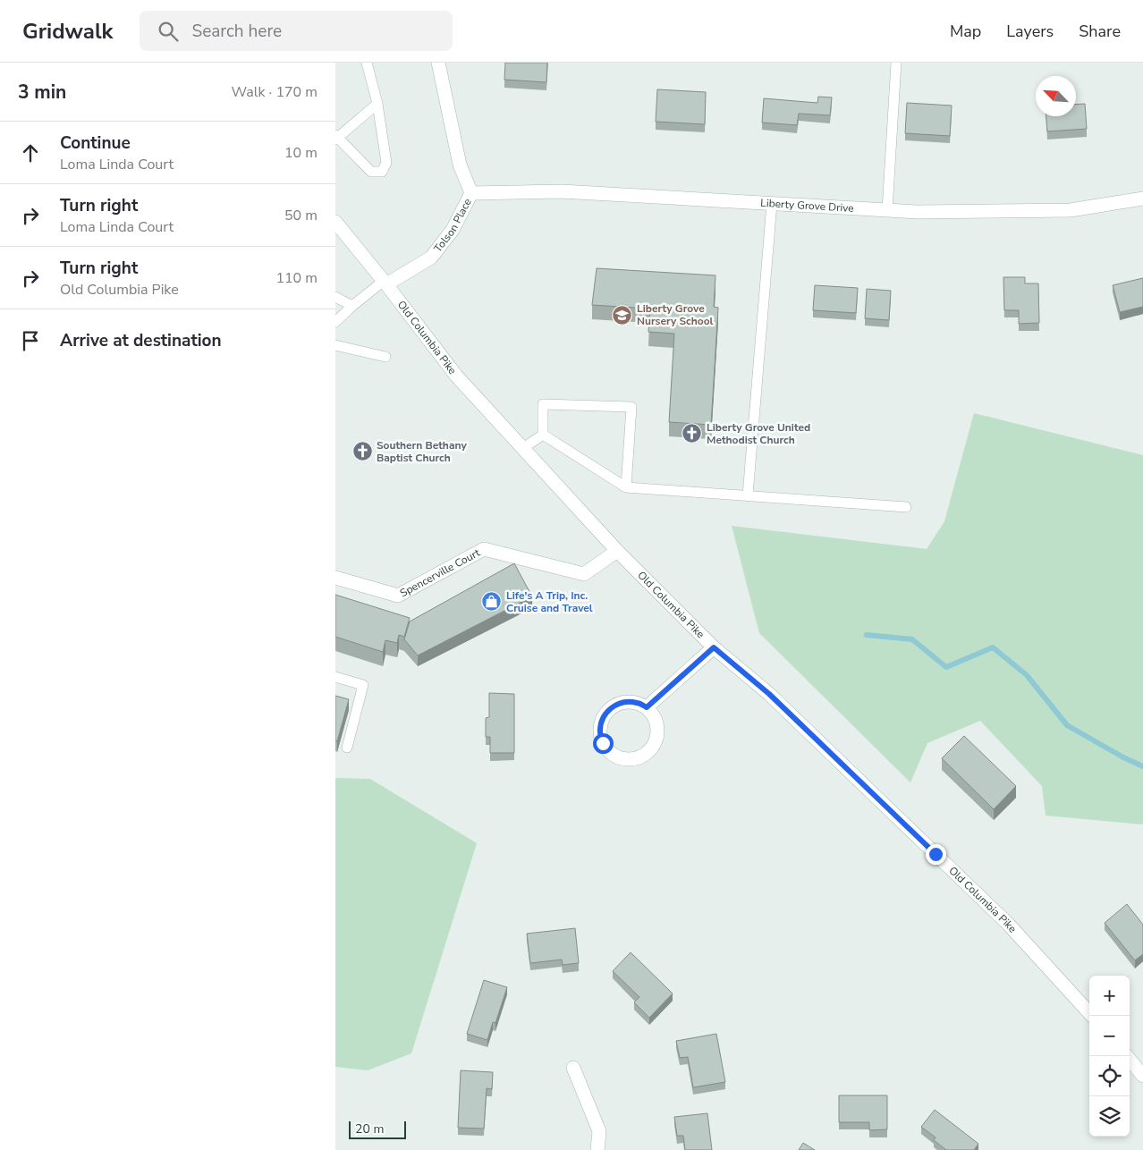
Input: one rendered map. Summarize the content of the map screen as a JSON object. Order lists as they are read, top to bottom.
{
  "streets": {
    "street": [
      "Liberty Grove Drive",
      "Tolson Place",
      "Old Columbia Pike",
      "Spencerville Court"
    ]
  },
  "crossings": [
    ["Liberty Grove Drive", "Tolson Place"],
    ["Tolson Place", "Old Columbia Pike"],
    ["Old Columbia Pike", "Spencerville Court"]
  ],
  "places": {
    "school or university": ["Liberty Grove Nursery School"],
    "church": ["Liberty Grove United Methodist Church", "Southern Bethany Baptist Church"],
    "shop": ["Life's A Trip, Inc. Cruise and Travel"]
  },
  "scale_bar": "20 m",
  "north": "top left",
  "page": {
    "header": "Gridwalk",
    "search": "Search here",
    "nav": ["Map", "Layers", "Share"],
    "heading": ["3 min", "Walk · 170 m"],
    "list": [
      ["Continue", "Loma Linda Court", "10 m"],
      ["Turn right", "Loma Linda Court", "50 m"],
      ["Turn right", "Old Columbia Pike", "110 m"],
      "Arrive at destination"
    ],
    "map_buttons": ["+", "−"],
    "scale": "20 m"
  }
}
